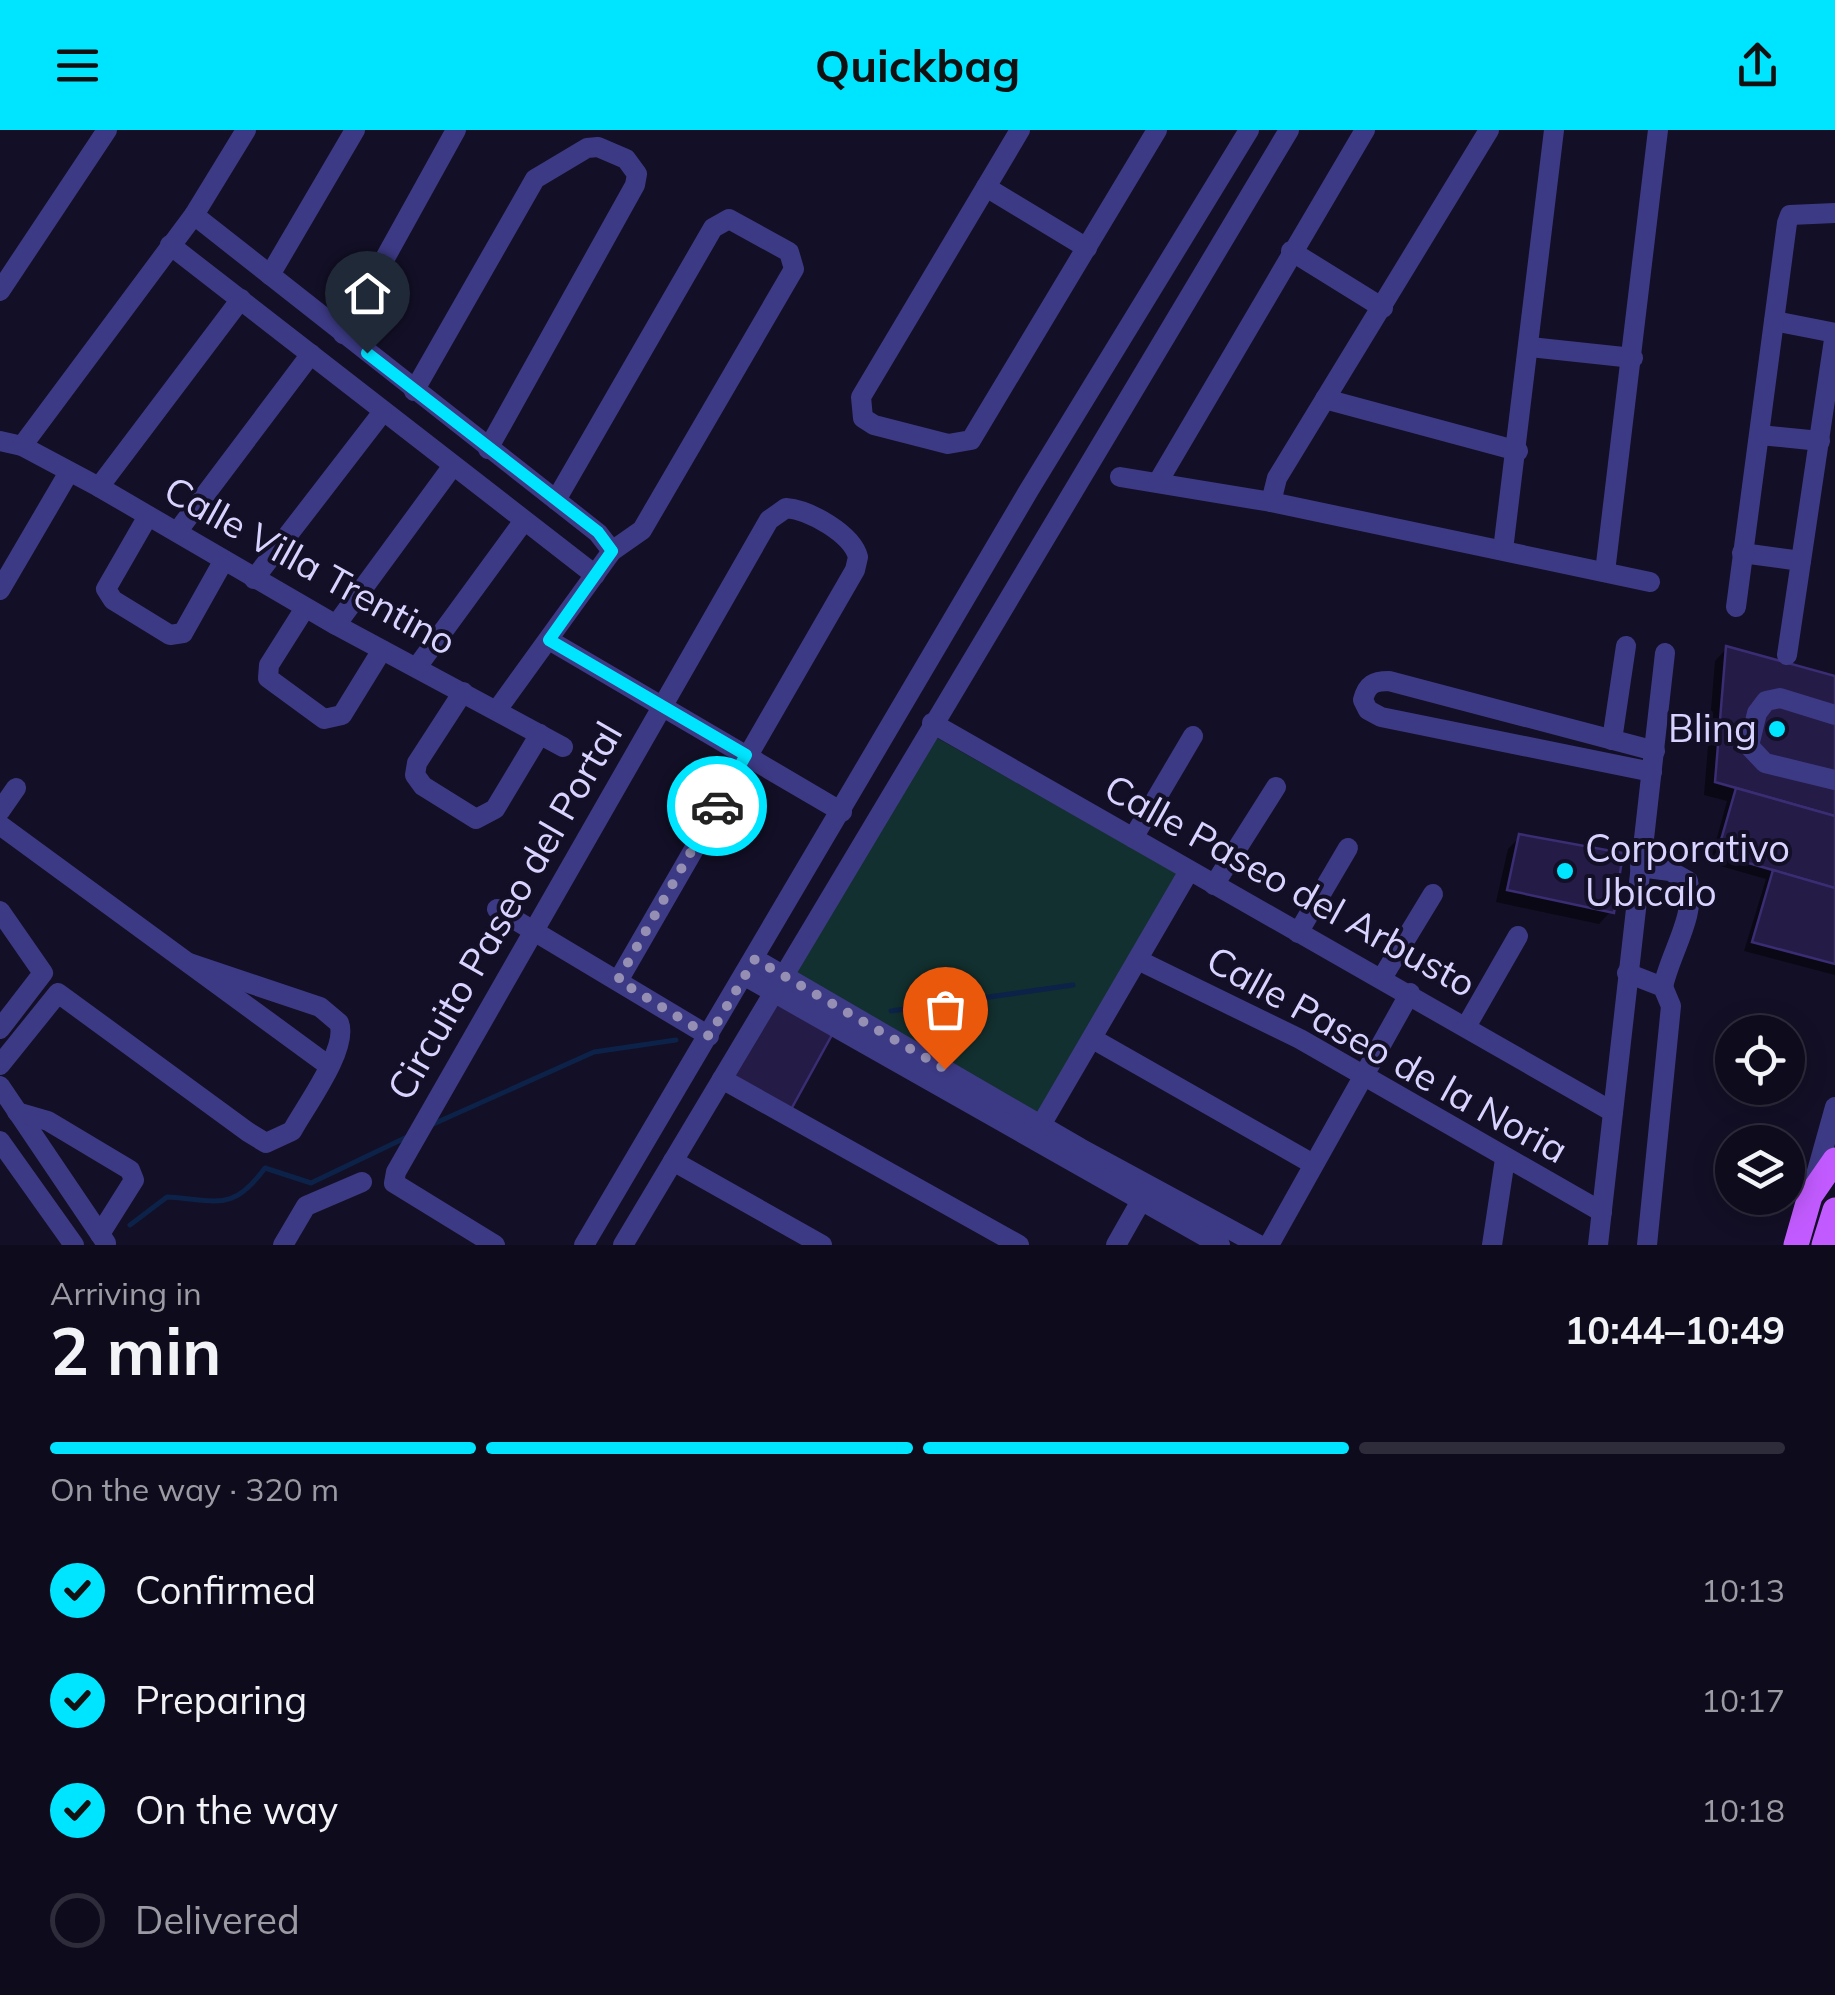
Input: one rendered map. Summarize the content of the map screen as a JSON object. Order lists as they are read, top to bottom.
{
  "streets": {
    "street": [
      "Calle Villa Trentino",
      "Calle Paseo del Arbusto",
      "Circuito Paseo del Portal",
      "Calle Paseo de la Noria"
    ]
  },
  "places": ["Bling", "Corporativo Ubicalo"],
  "page": {
    "header": "Quickbag",
    "heading": ["2 min", "Arriving in", "10:44–10:49"],
    "bar": "On the way · 320 m",
    "list": [
      ["Confirmed", "10:13"],
      ["Preparing", "10:17"],
      ["On the way", "10:18"],
      "Delivered"
    ]
  }
}
